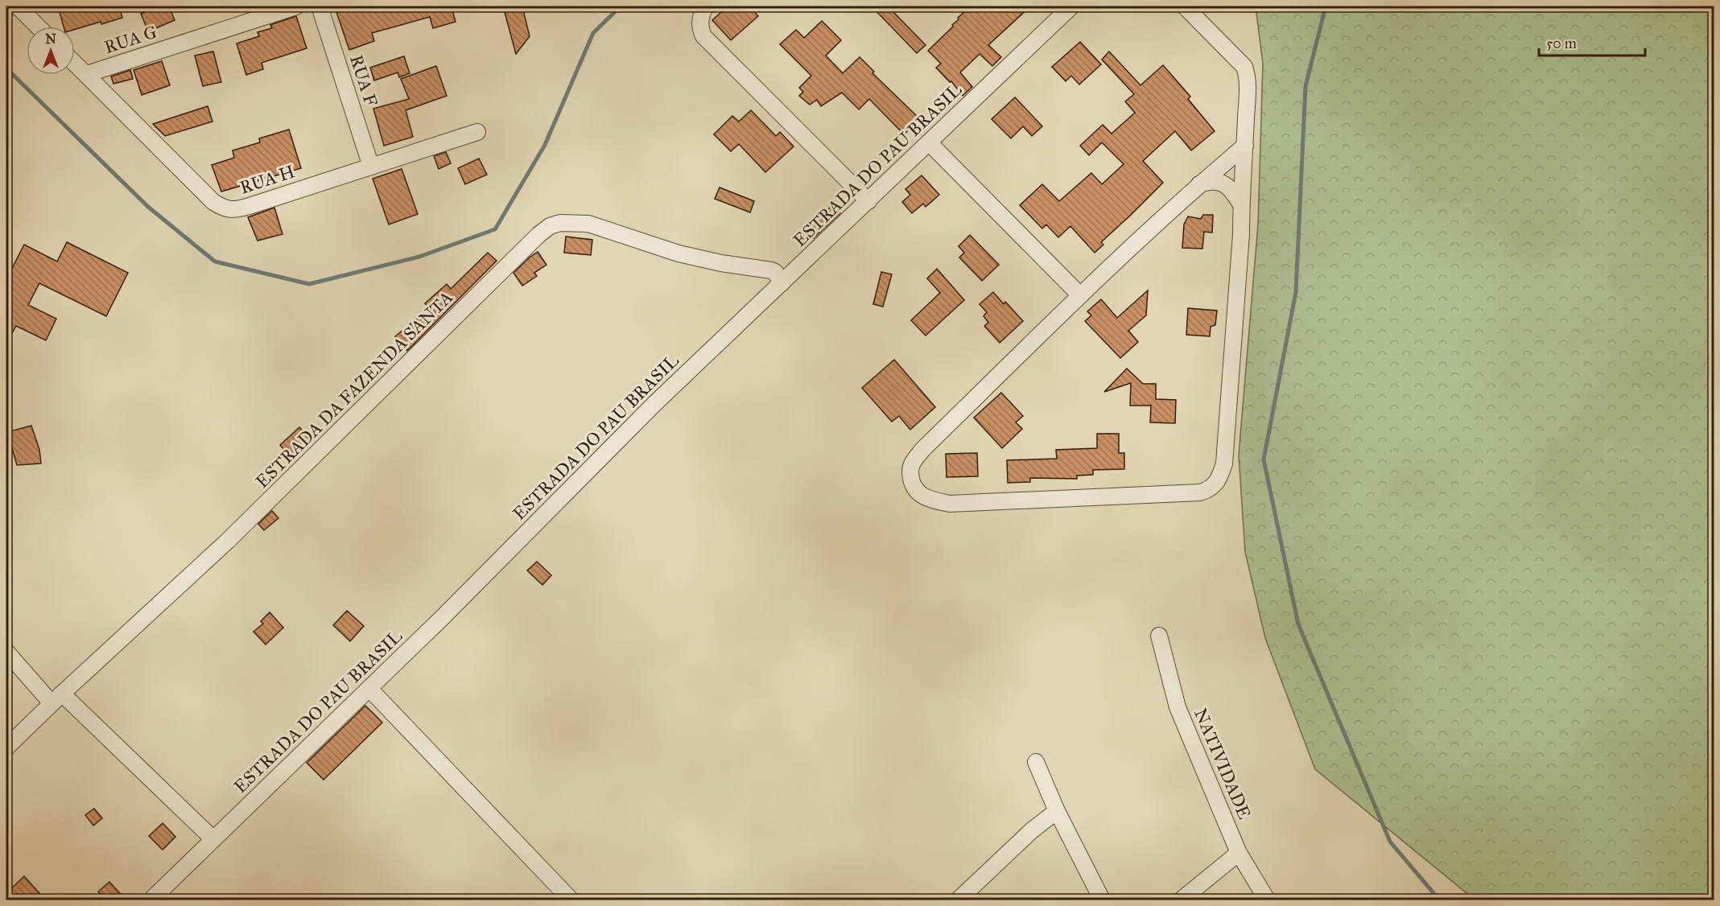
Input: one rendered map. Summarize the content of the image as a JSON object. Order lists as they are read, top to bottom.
{
  "streets": {
    "street": [
      "RUA G",
      "RUA F",
      "ESTRADA DO PAU BRASIL",
      "RUA H",
      "ESTRADA DA FAZENDA SANTA",
      "NATIVIDADE"
    ]
  },
  "crossings": [
    ["RUA G", "RUA H"],
    ["RUA F", "RUA H"],
    ["ESTRADA DO PAU BRASIL", "ESTRADA DA FAZENDA SANTA"]
  ],
  "scale_bar": "50 m",
  "north": "top"
}
